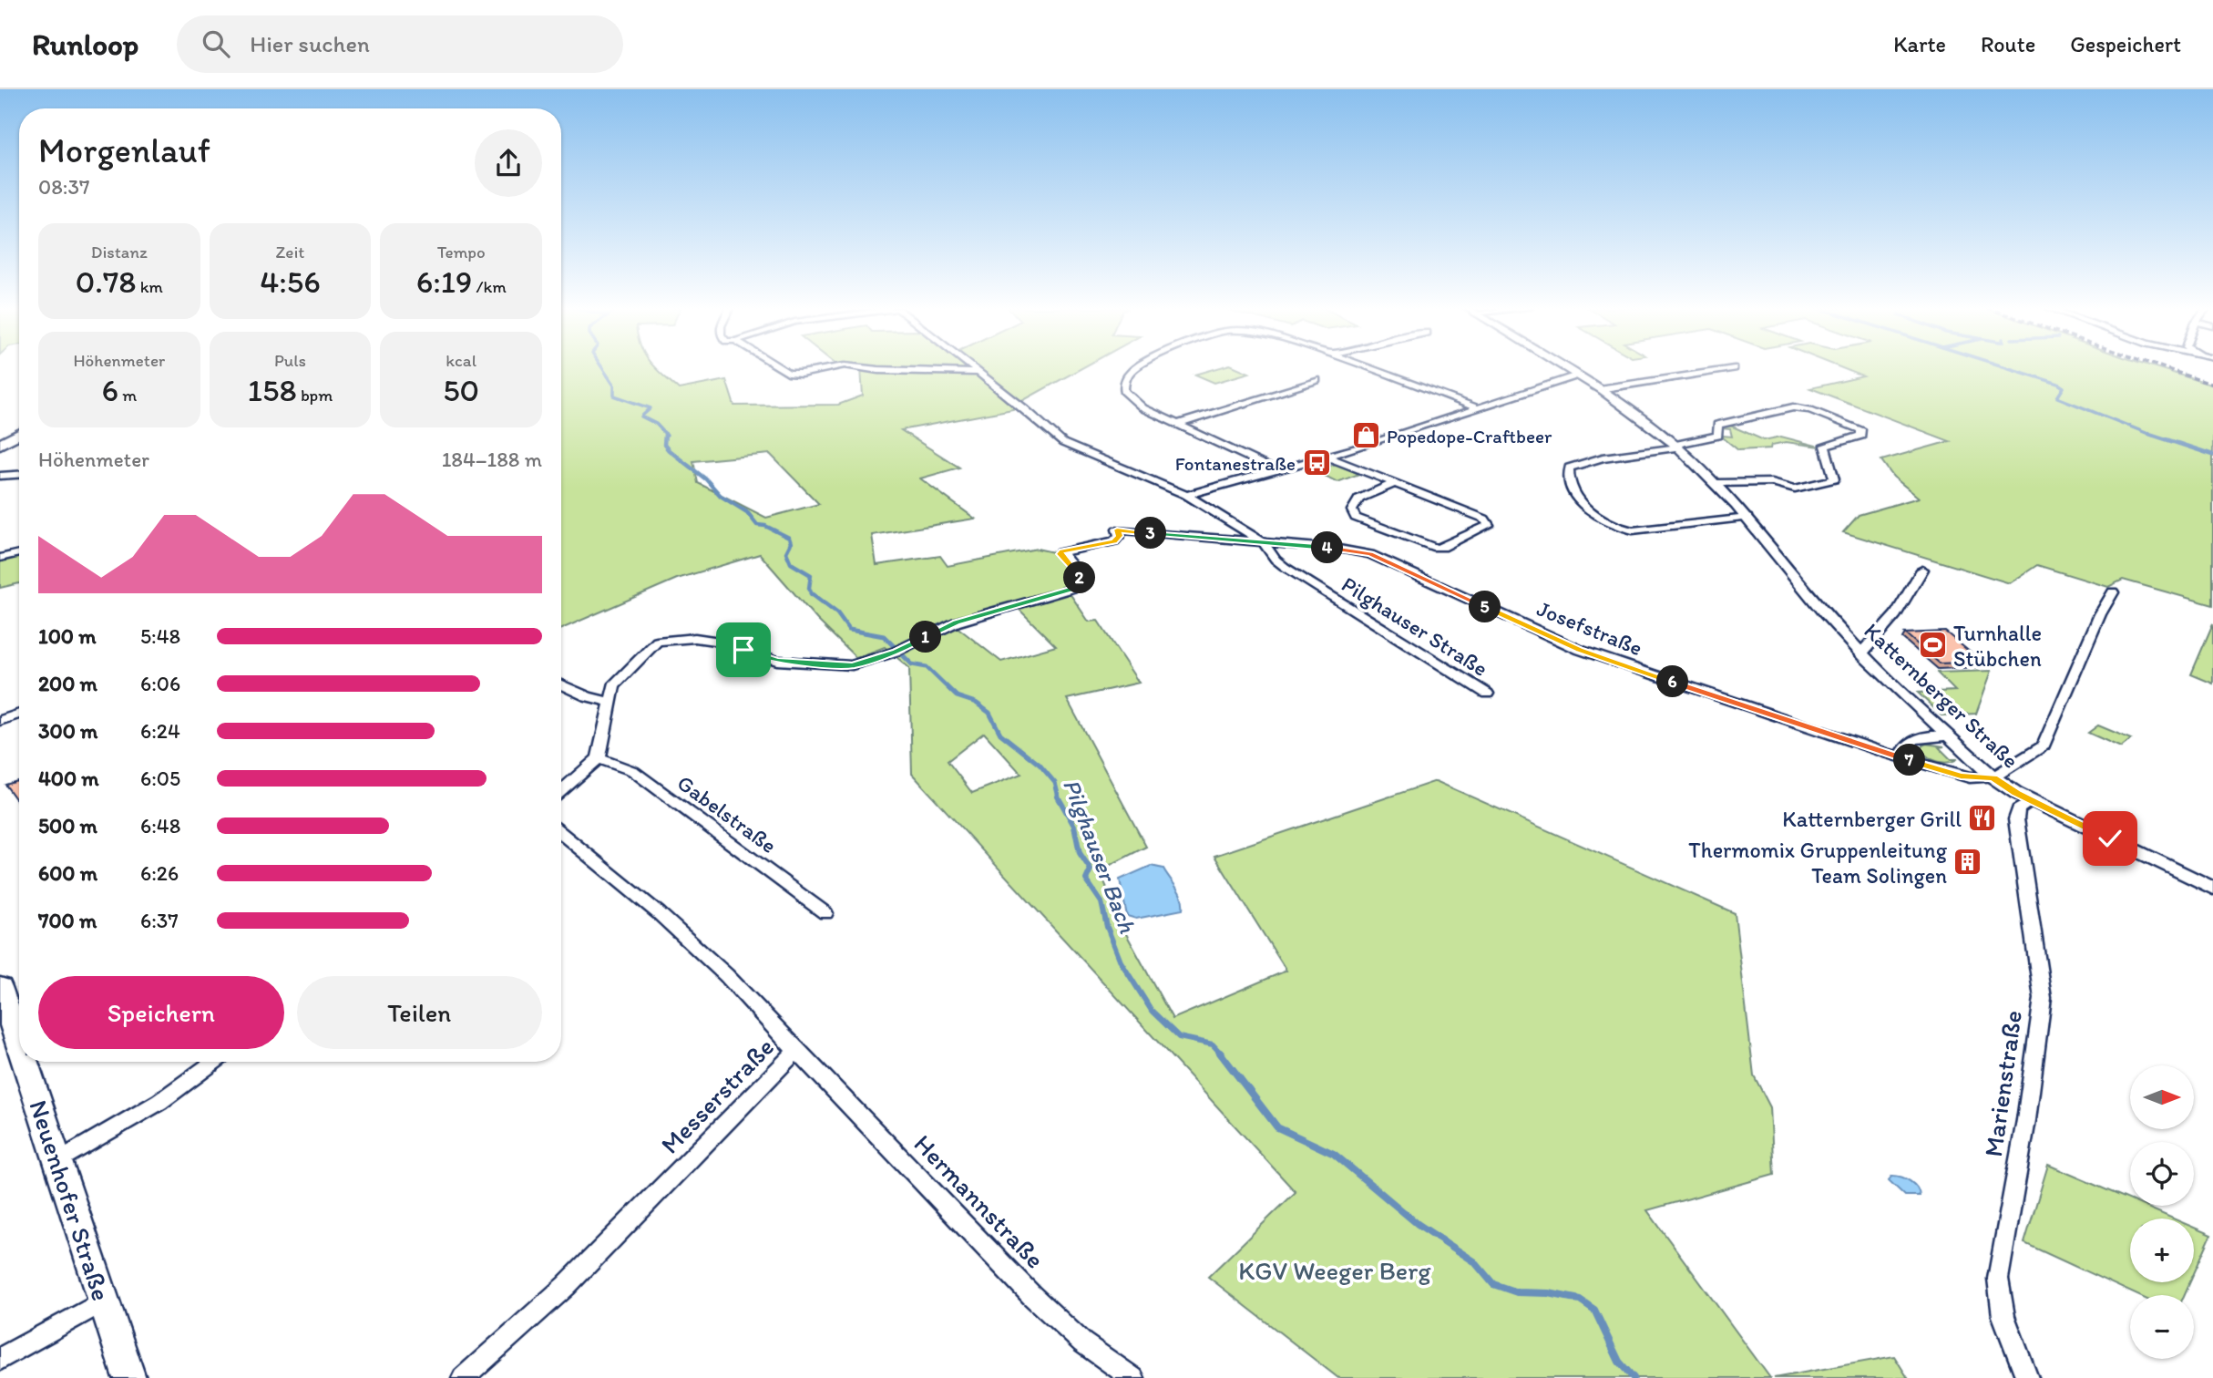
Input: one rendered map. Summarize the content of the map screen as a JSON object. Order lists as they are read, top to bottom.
{
  "streets": {
    "main road": ["Neuenhofer Straße"],
    "street": [
      "Pilghauser Straße",
      "Josefstraße",
      "Katternberger Straße",
      "Gabelstraße",
      "Marienstraße",
      "Messerstraße",
      "Hermannstraße"
    ]
  },
  "crossings": [
    ["Pilghauser Straße", "Josefstraße"],
    ["Josefstraße", "Katternberger Straße"],
    ["Katternberger Straße", "Marienstraße"],
    ["Messerstraße", "Hermannstraße"]
  ],
  "water": ["Pilghauser Bach"],
  "parks": ["KGV Weeger Berg"],
  "places": {
    "shop": ["Popedope-Craftbeer"],
    "bus stop": ["Fontanestraße"],
    "sports": ["Turnhalle Stübchen"],
    "restaurant": ["Katternberger Grill"],
    "building": ["Thermomix Gruppenleitung Team Solingen"]
  },
  "north": "right",
  "page": {
    "header": "Runloop",
    "search": "Hier suchen",
    "nav": ["Karte", "Route", "Gespeichert"],
    "heading": ["Morgenlauf", "08:37"],
    "stats": [
      ["Distanz", "0.78 km"],
      ["Zeit", "4:56"],
      ["Tempo", "6:19 /km"],
      ["Höhenmeter", "6 m"],
      ["Puls", "158 bpm"],
      ["kcal", "50"]
    ],
    "chart": ["Höhenmeter", "184–188 m"],
    "pins": [
      "3",
      "4",
      "2",
      "5",
      "1",
      "6",
      "7"
    ],
    "list": [
      {
        "name": "100 m",
        "note": "5:48"
      },
      {
        "name": "200 m",
        "note": "6:06"
      },
      {
        "name": "300 m",
        "note": "6:24"
      },
      {
        "name": "400 m",
        "note": "6:05"
      },
      {
        "name": "500 m",
        "note": "6:48"
      },
      {
        "name": "600 m",
        "note": "6:26"
      },
      {
        "name": "700 m",
        "note": "6:37"
      }
    ],
    "buttons": ["Speichern", "Teilen"],
    "map_buttons": ["+", "−"]
  }
}
